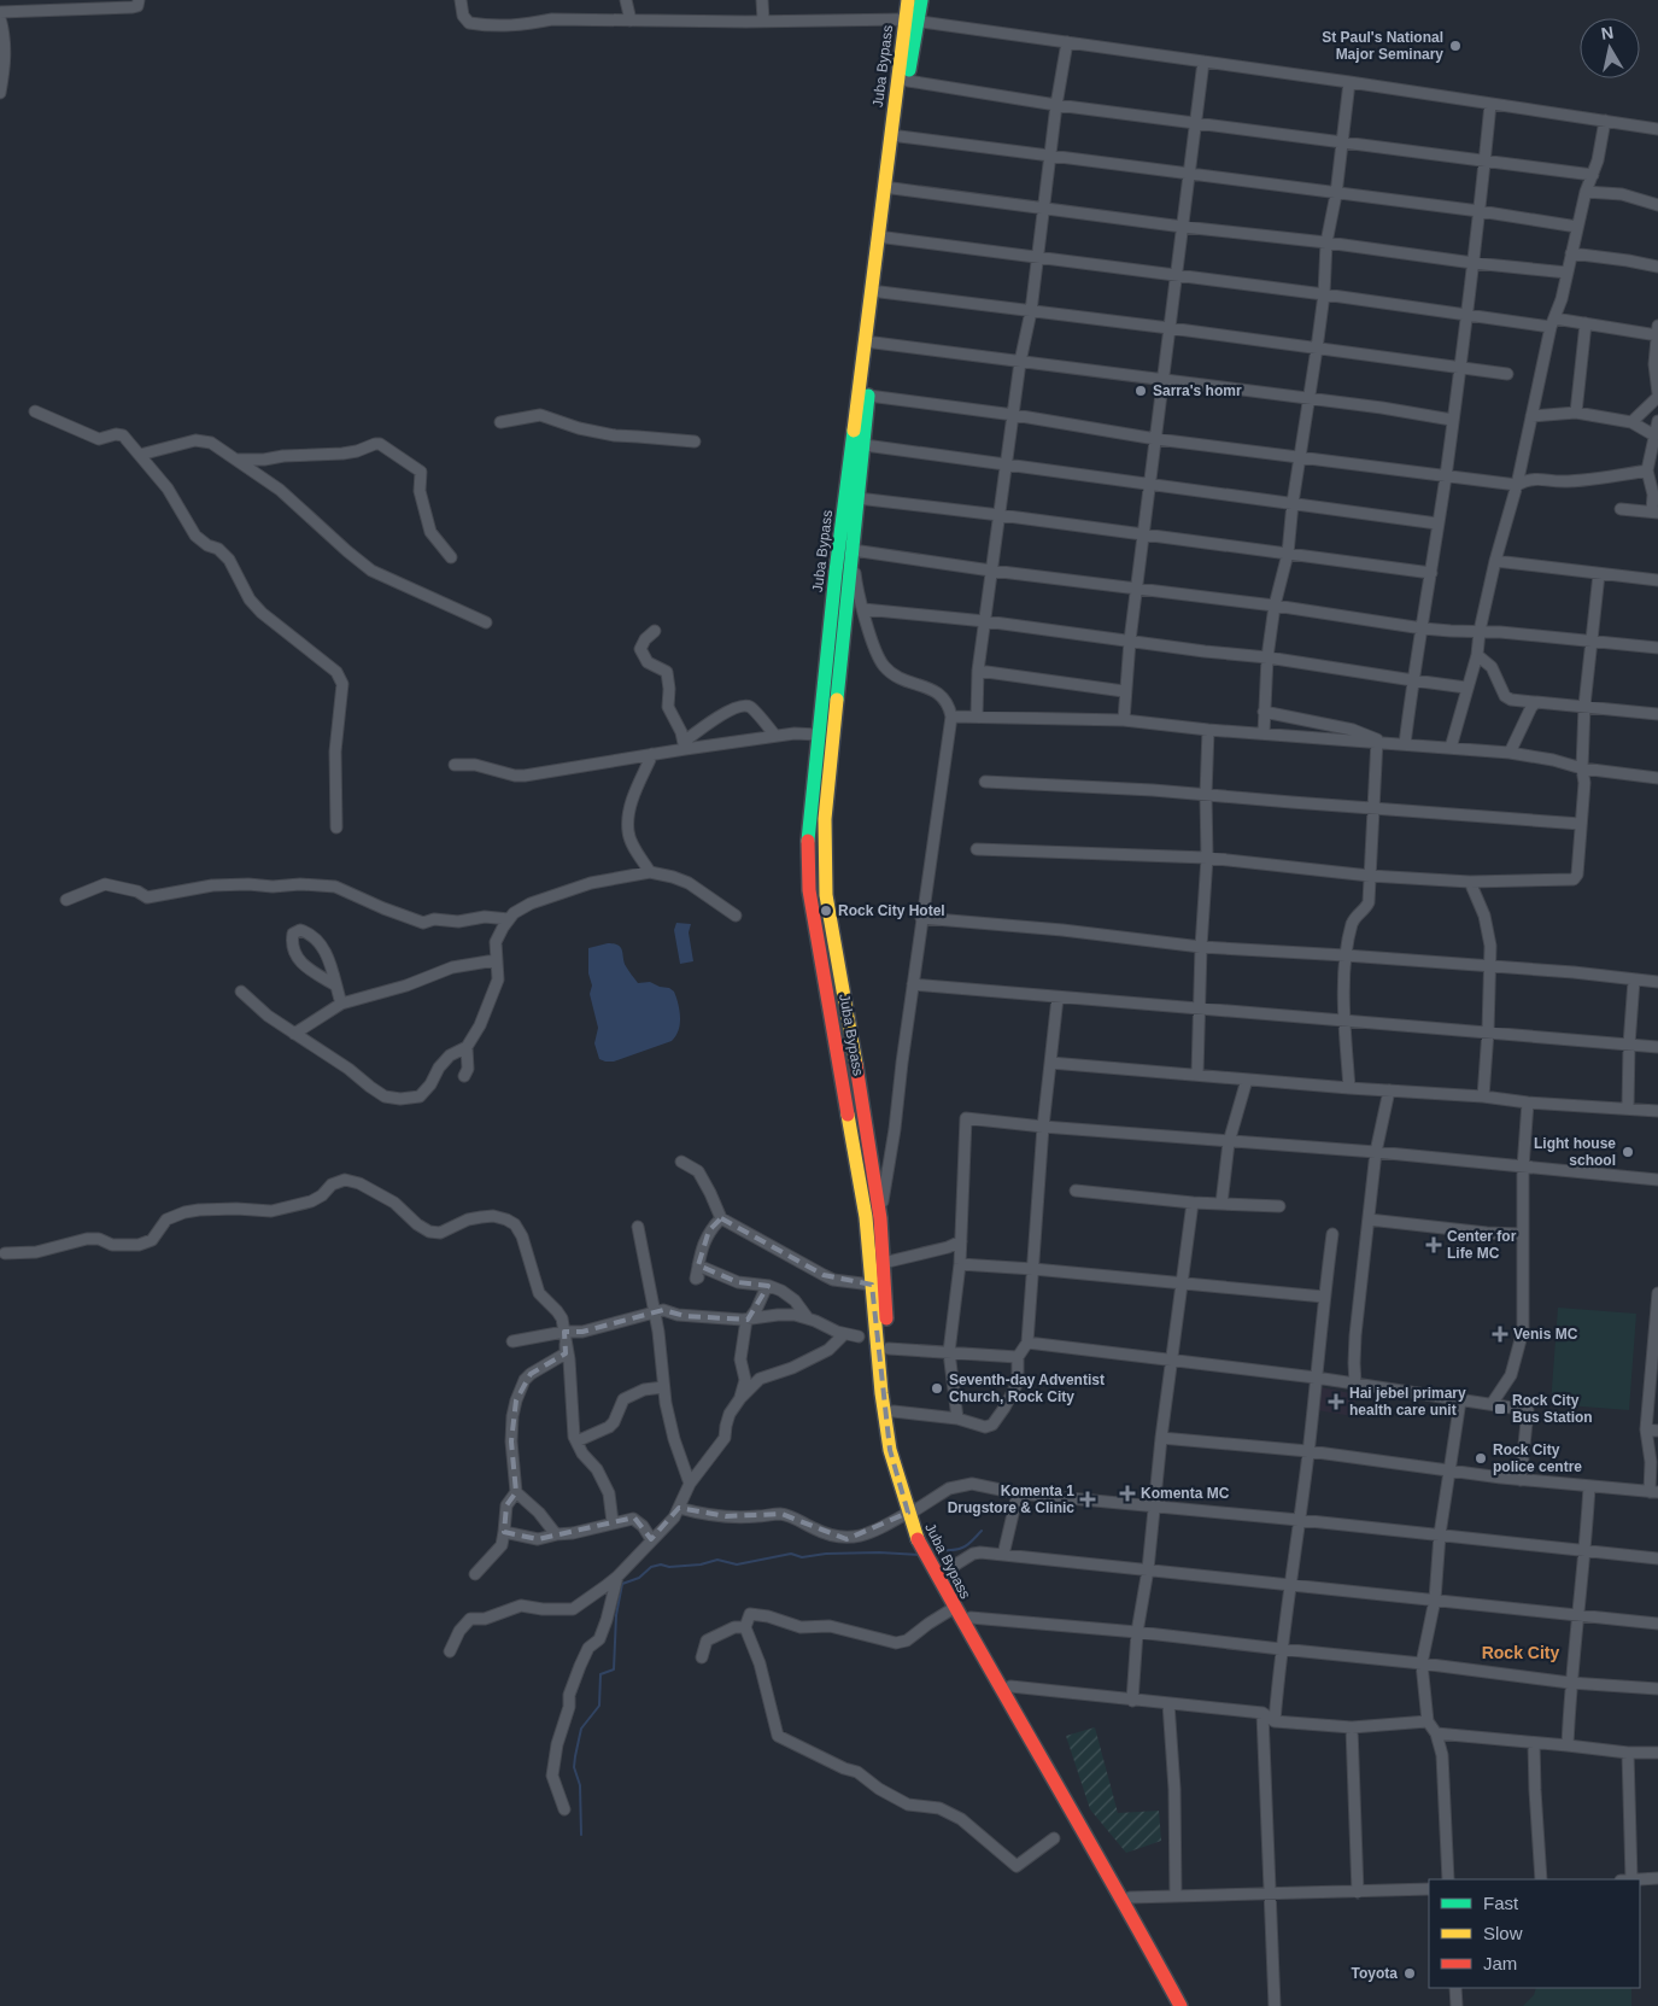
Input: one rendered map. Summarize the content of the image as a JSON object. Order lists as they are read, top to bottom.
{
  "streets": {
    "main road": ["Juba Bypass"]
  },
  "districts": ["Rock City"],
  "places": {
    "other": [
      "St Paul's National Major Seminary",
      "Sarra's homr",
      "Rock City Hotel",
      "Light house school",
      "Seventh-day Adventist Church, Rock City",
      "Rock City police centre",
      "Toyota"
    ],
    "health": [
      "Center for Life MC",
      "Venis MC",
      "Hai jebel primary health care unit",
      "Komenta MC",
      "Komenta 1 Drugstore & Clinic"
    ],
    "transit": ["Rock City Bus Station"]
  },
  "legend": ["Fast", "Slow", "Jam"],
  "north": "top"
}
